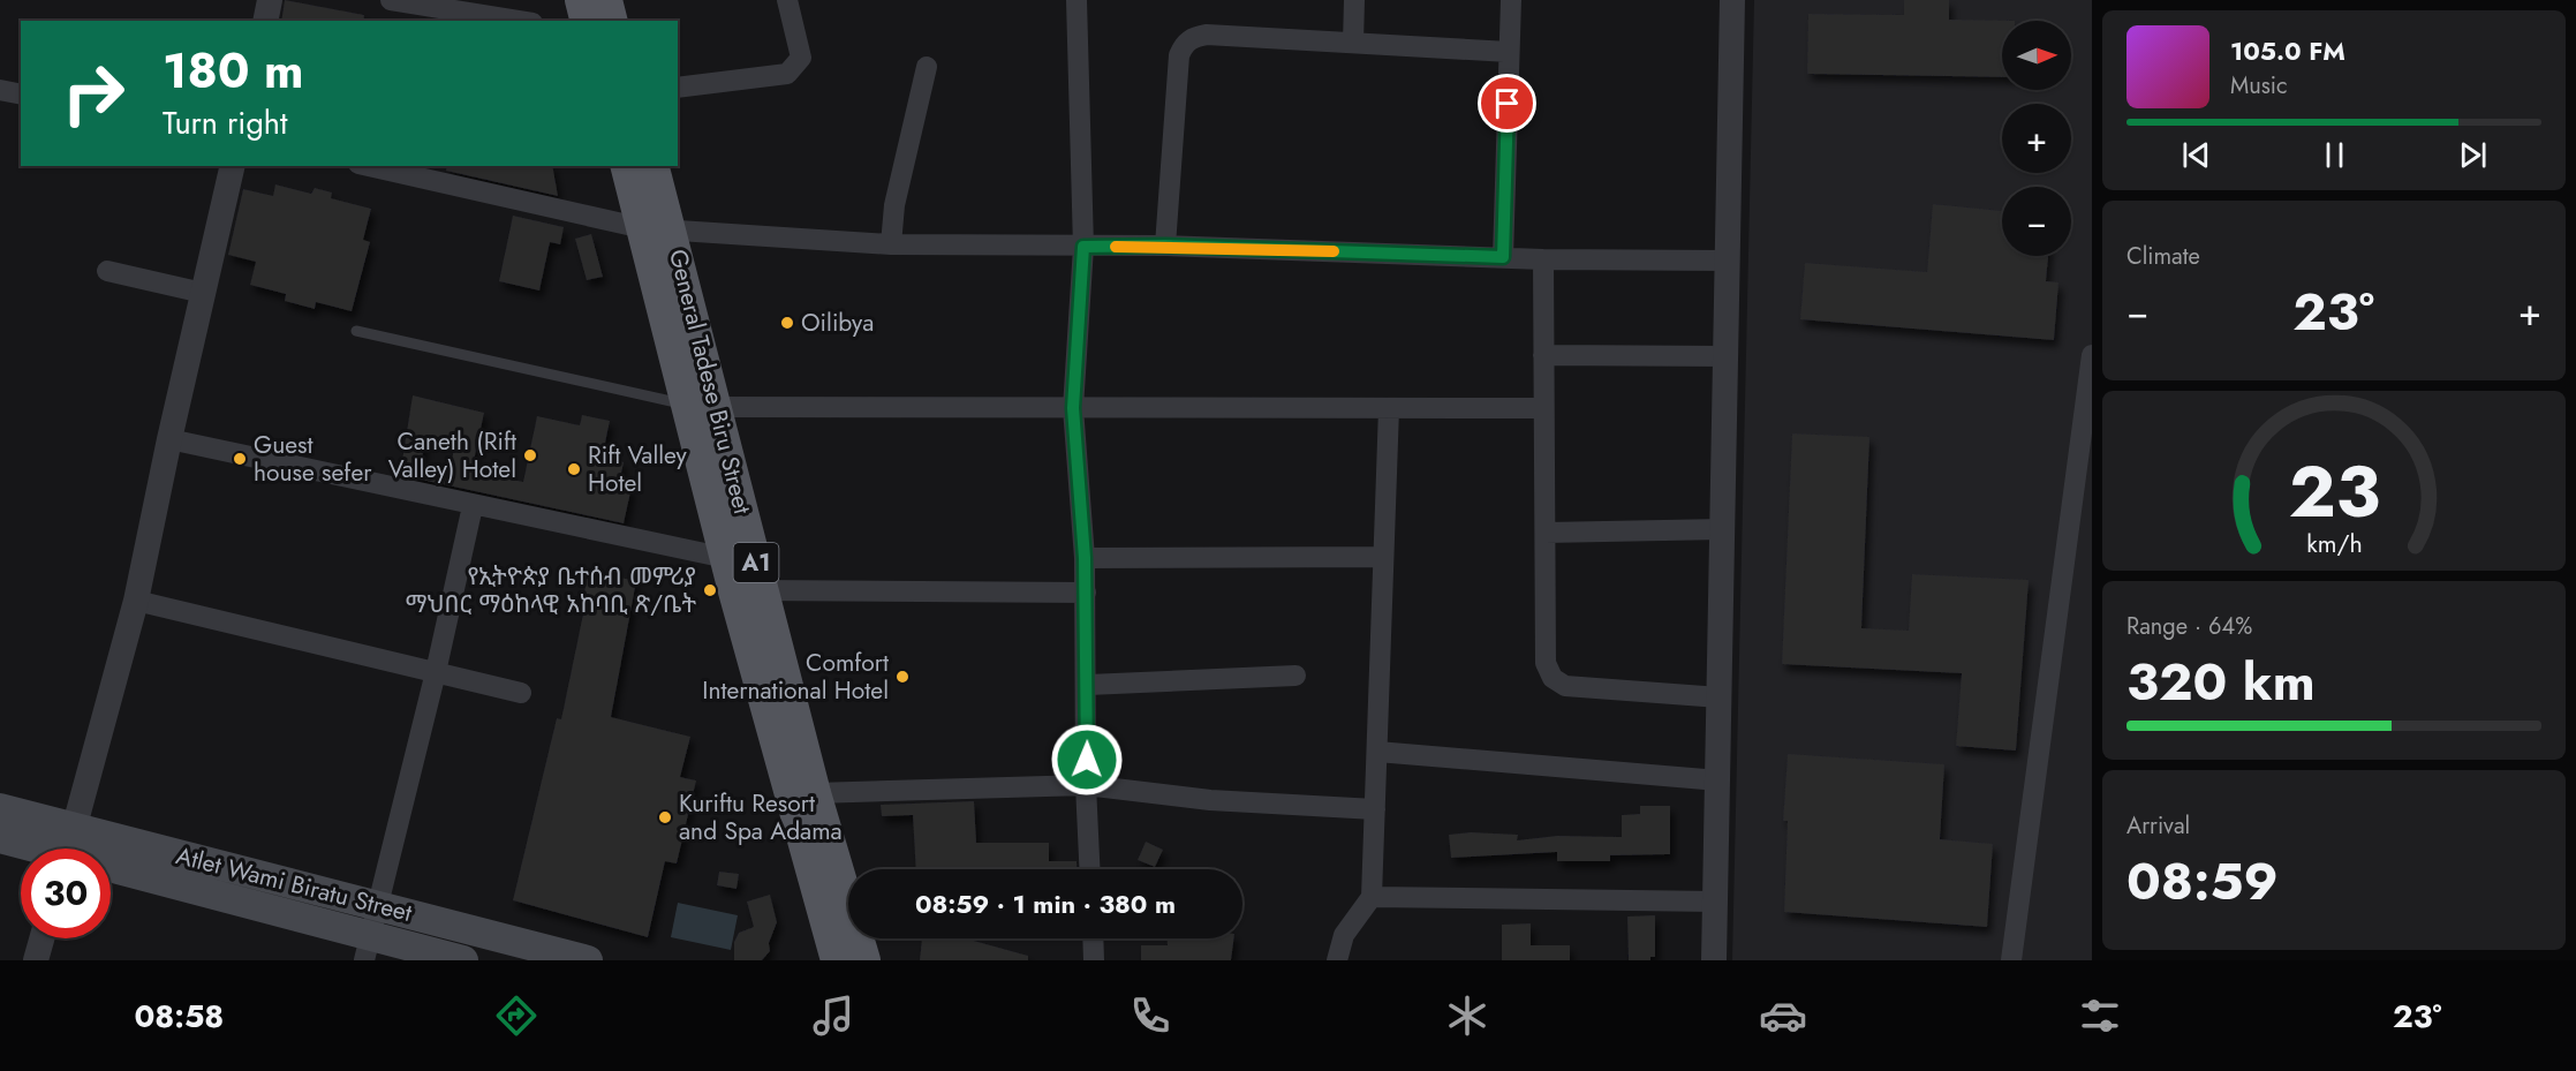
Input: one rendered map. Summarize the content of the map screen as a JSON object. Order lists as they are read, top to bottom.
{
  "streets": {
    "main road": ["General Tadese Biru Street", "A1", "Atlet Wami Biratu Street"]
  },
  "places": [
    "Oilibya",
    "Caneth (Rift Valley) Hotel",
    "Guest house sefer",
    "Rift Valley Hotel",
    "የኢትዮጵያ ቤተሰብ መምሪያ ማህበር ማዕከላዊ አከባቢ ጽ/ቤት",
    "Comfort International Hotel",
    "Kuriftu Resort and Spa Adama"
  ],
  "north": "right",
  "page": {
    "map_buttons": ["+", "−"],
    "turn": ["180 m", "Turn right"],
    "song": ["105.0 FM", "Music"],
    "tile": [
      "Climate",
      ["Range · 64%", "320 km"],
      ["Arrival", "08:59"]
    ],
    "heat": ["−", "23°", "+"],
    "limit": "30",
    "trip": "08:59 · 1 min · 380 m",
    "tabs": ["08:58", "23°"],
    "gauge": ["23", "km/h"]
  }
}
